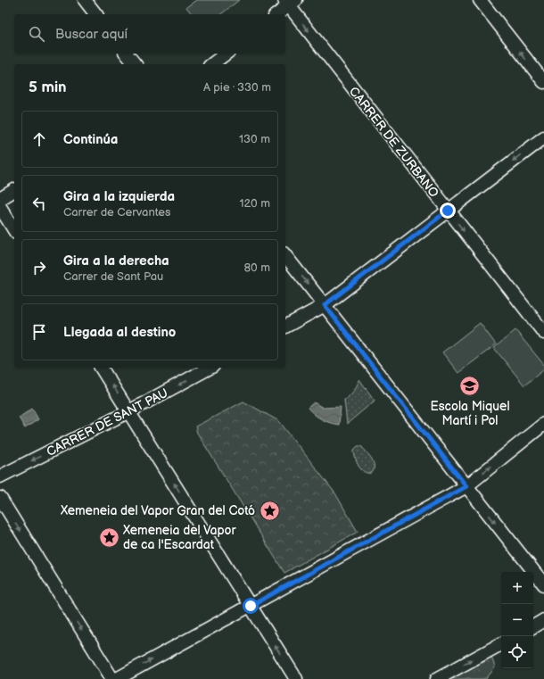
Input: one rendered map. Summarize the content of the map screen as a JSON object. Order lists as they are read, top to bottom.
{
  "streets": {
    "street": ["CARRER DE ZURBANO", "CARRER DE SANT PAU"]
  },
  "one_way": ["CARRER DE ZURBANO", "CARRER DE SANT PAU"],
  "places": {
    "school or university": ["Escola Miquel Martí i Pol"],
    "place": ["Xemeneia del Vapor Gran del Cotó", "Xemeneia del Vapor de ca l'Escardat"]
  },
  "page": {
    "search": "Buscar aquí",
    "heading": ["5 min", "A pie · 330 m"],
    "list": [
      ["Continúa", "130 m"],
      ["Gira a la izquierda", "Carrer de Cervantes", "120 m"],
      ["Gira a la derecha", "Carrer de Sant Pau", "80 m"],
      "Llegada al destino"
    ],
    "map_buttons": ["+", "−"]
  }
}
